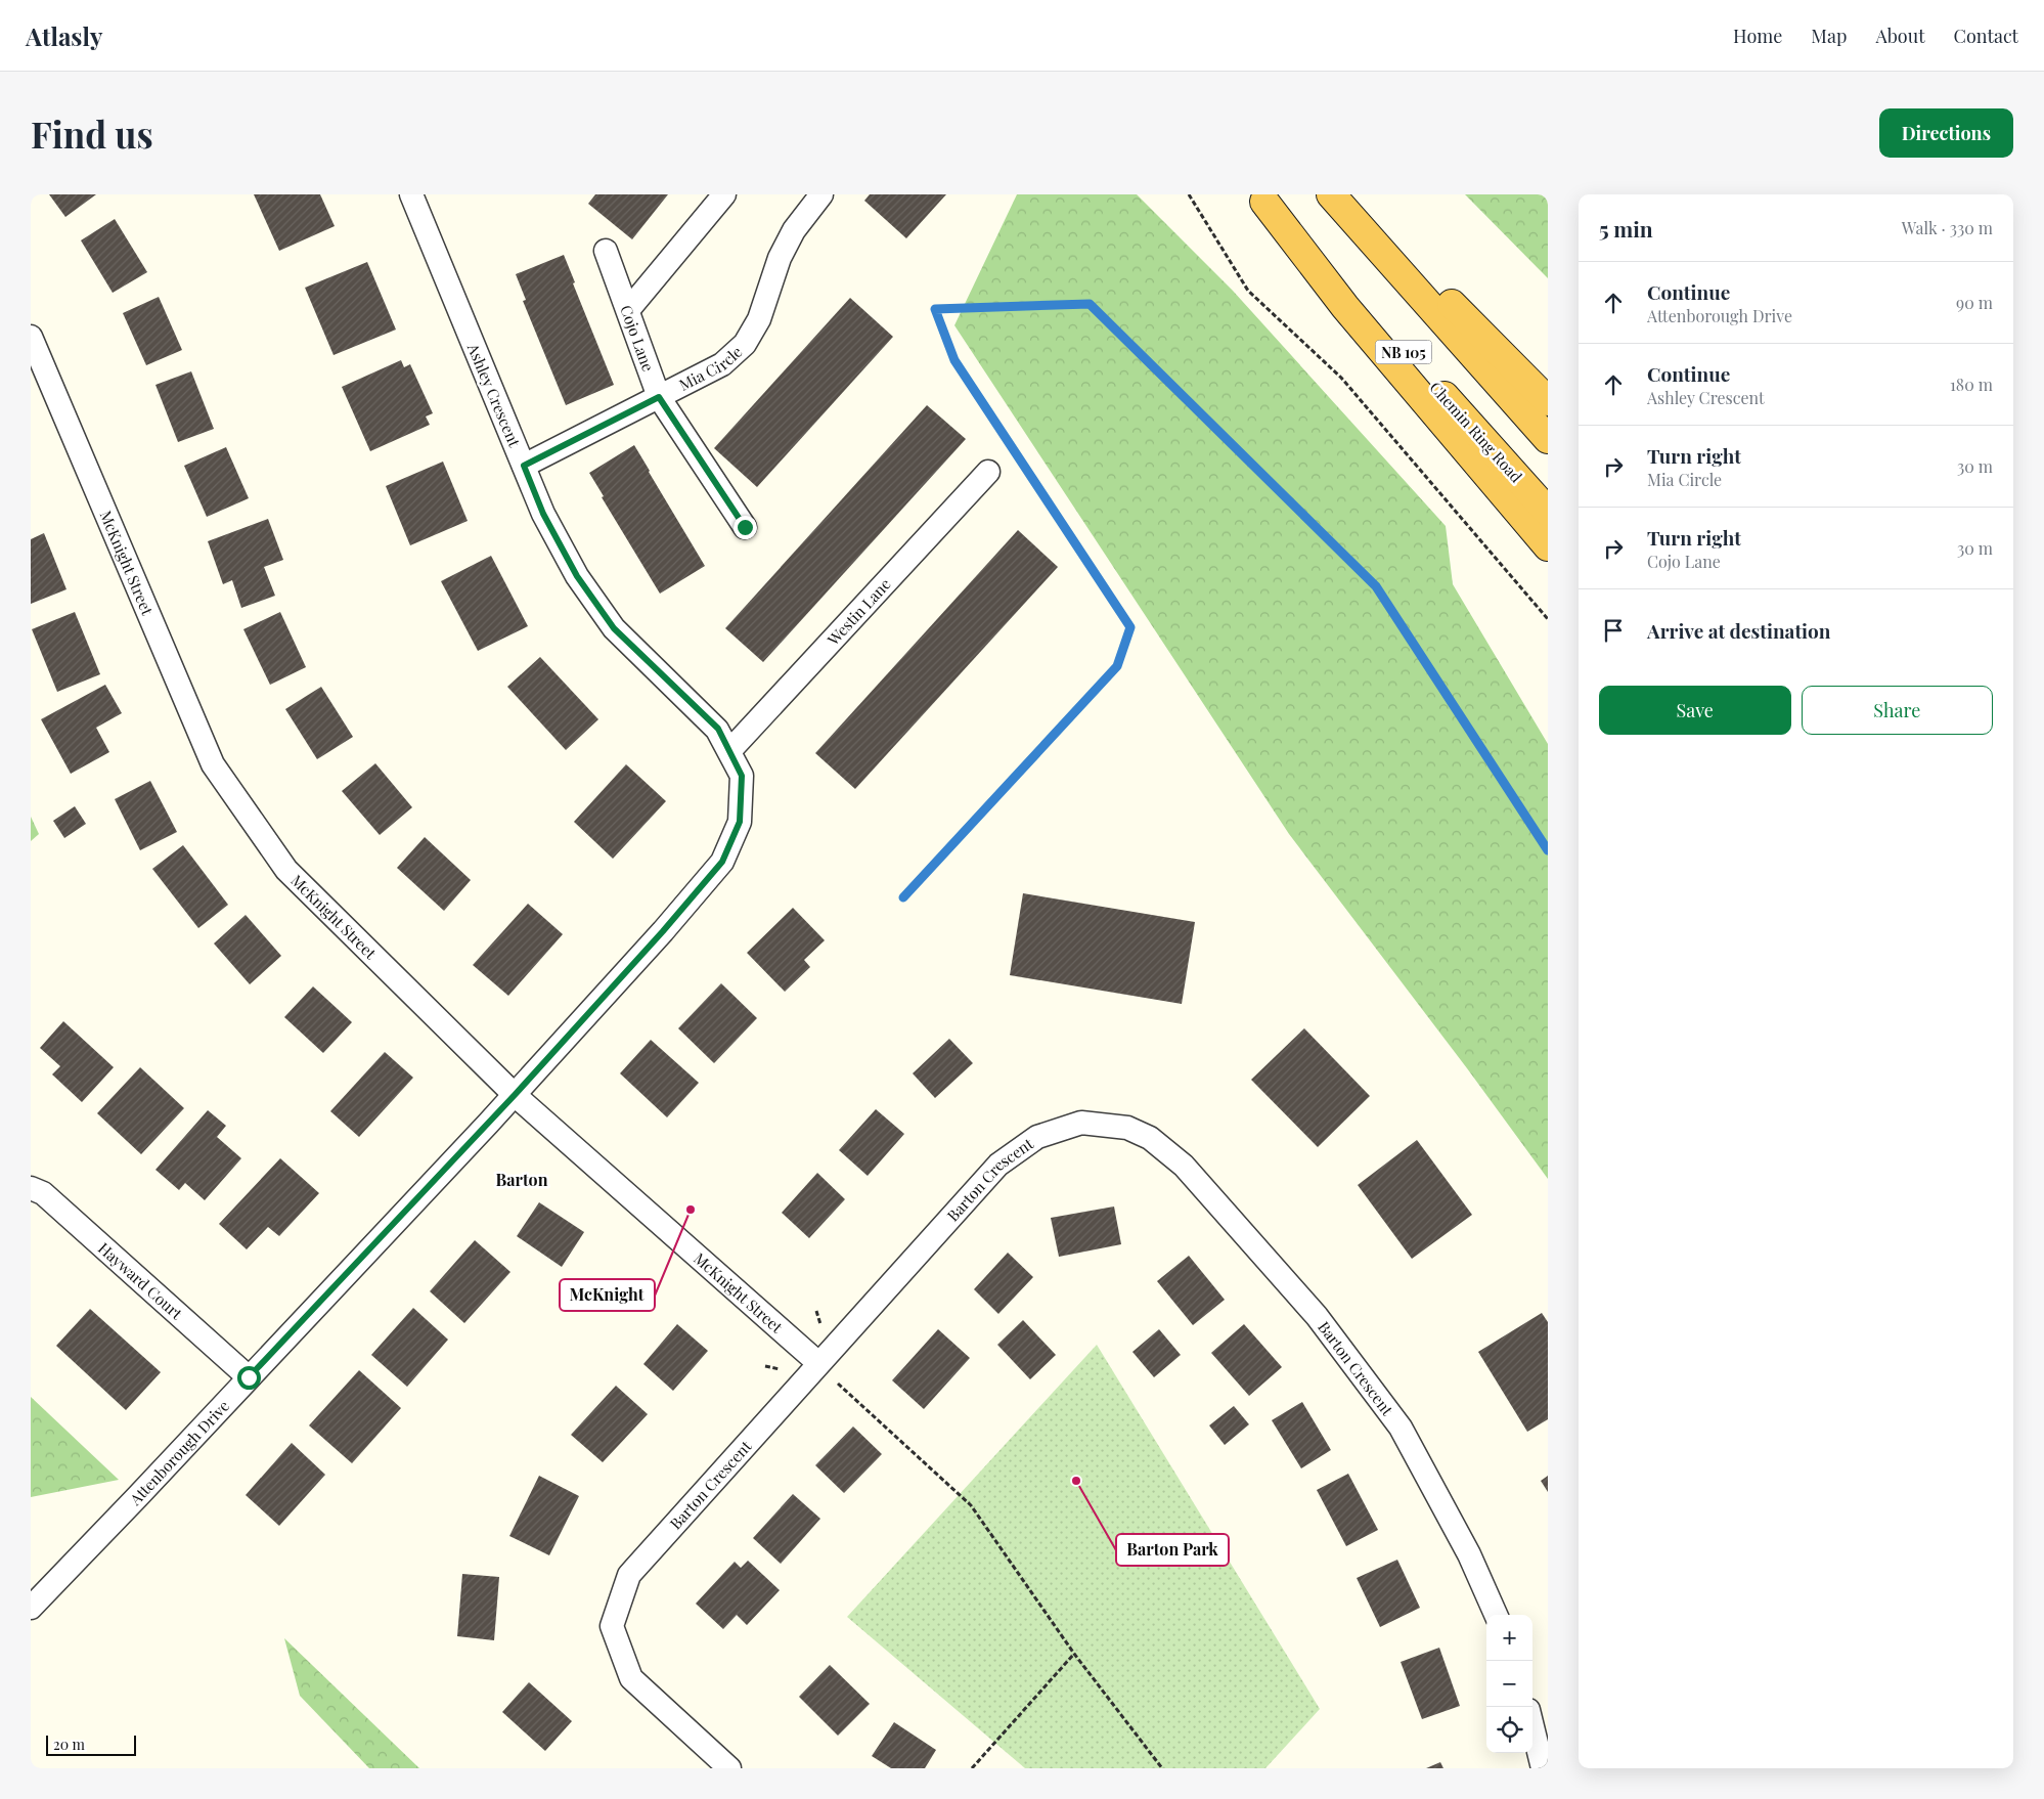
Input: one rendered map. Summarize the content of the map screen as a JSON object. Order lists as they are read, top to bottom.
{
  "streets": {
    "highway": ["NB 105", "Chemin Ring Road"],
    "street": [
      "Cojo Lane",
      "Mia Circle",
      "Ashley Crescent",
      "McKnight Street",
      "Westin Lane",
      "Barton Crescent",
      "Hayward Court",
      "Attenborough Drive"
    ]
  },
  "crossings": [
    ["Cojo Lane", "Mia Circle"],
    ["Mia Circle", "Ashley Crescent"],
    ["Ashley Crescent", "McKnight Street"],
    ["Ashley Crescent", "Westin Lane"],
    ["Ashley Crescent", "Attenborough Drive"],
    ["McKnight Street", "Barton Crescent"],
    ["McKnight Street", "Attenborough Drive"],
    ["Hayward Court", "Attenborough Drive"]
  ],
  "districts": ["Barton"],
  "places": ["McKnight", "Barton Park"],
  "scale_bar": "20 m",
  "page": {
    "header": "Atlasly",
    "nav": [
      "Home",
      "Map",
      "About",
      "Contact"
    ],
    "buttons": [
      "Directions",
      ["Save", "Share"]
    ],
    "title": "Find us",
    "heading": ["5 min", "Walk · 330 m"],
    "list": [
      ["Continue", "Attenborough Drive", "90 m"],
      ["Continue", "Ashley Crescent", "180 m"],
      ["Turn right", "Mia Circle", "30 m"],
      ["Turn right", "Cojo Lane", "30 m"],
      "Arrive at destination"
    ],
    "map_buttons": ["+", "−"],
    "scale": "20 m"
  }
}
